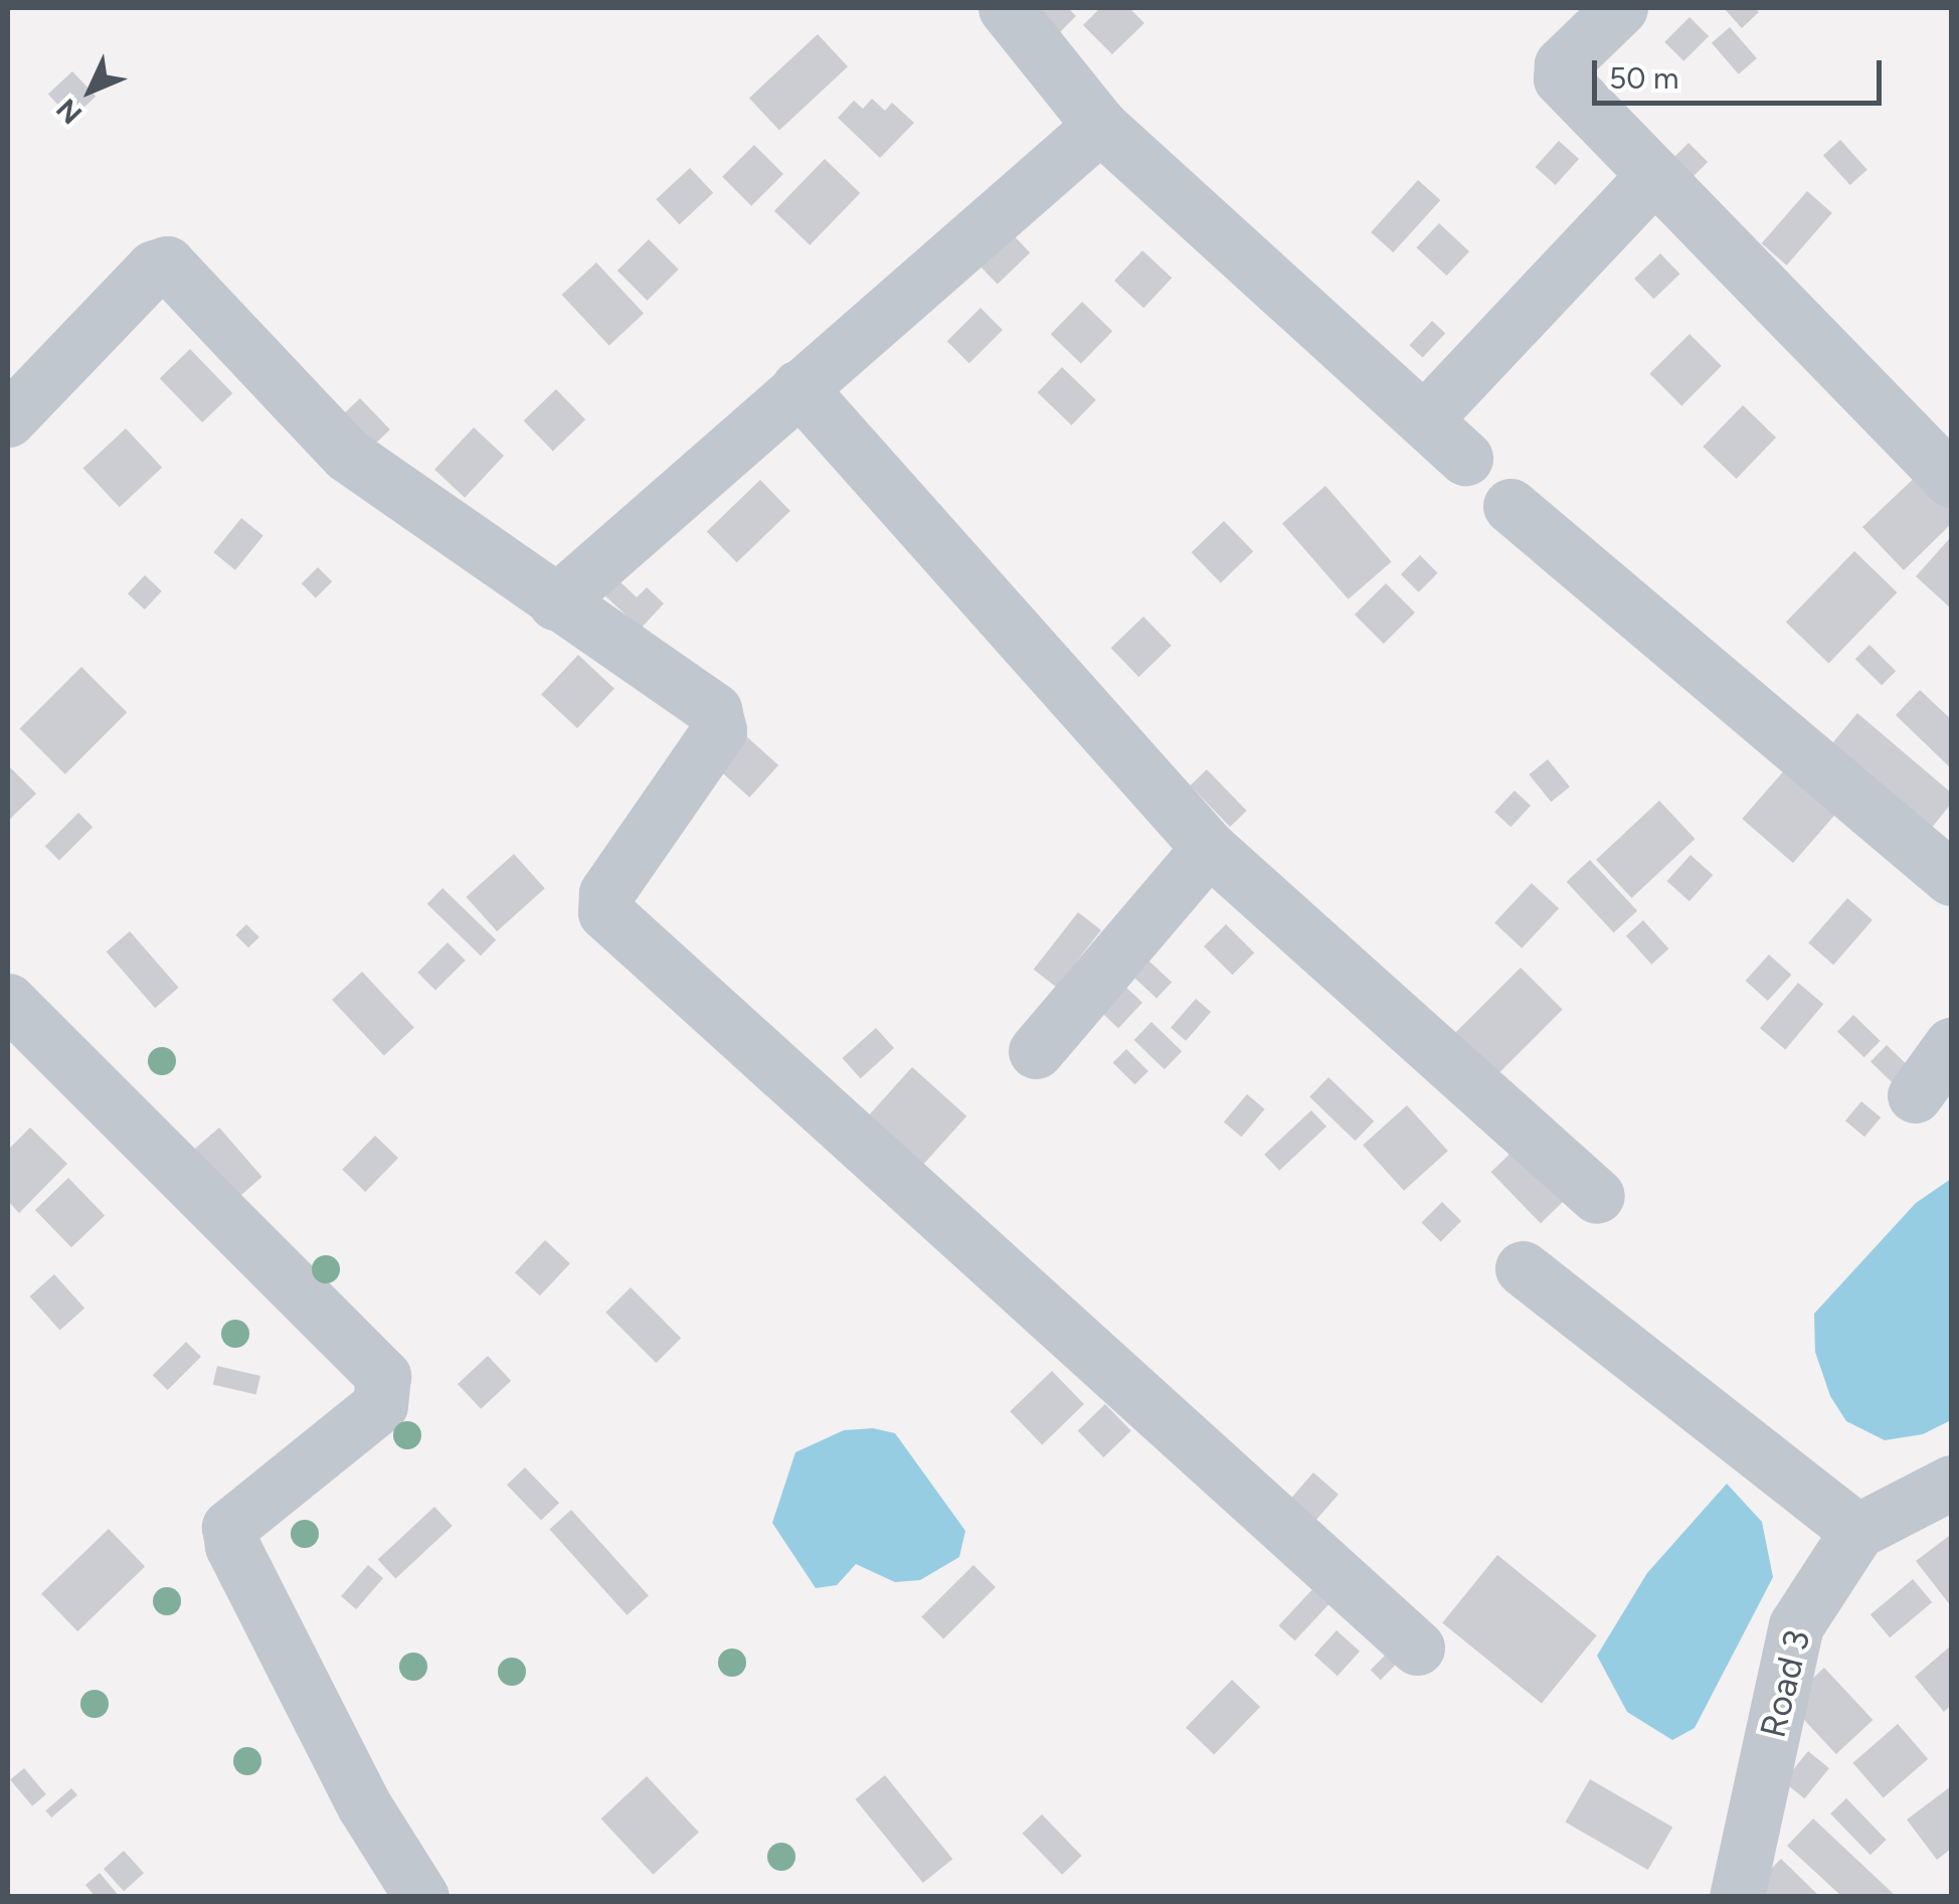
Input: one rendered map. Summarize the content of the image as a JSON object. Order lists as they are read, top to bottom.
{
  "streets": {
    "street": ["Road 3"]
  },
  "scale_bar": "50 m",
  "north": "bottom left"
}
